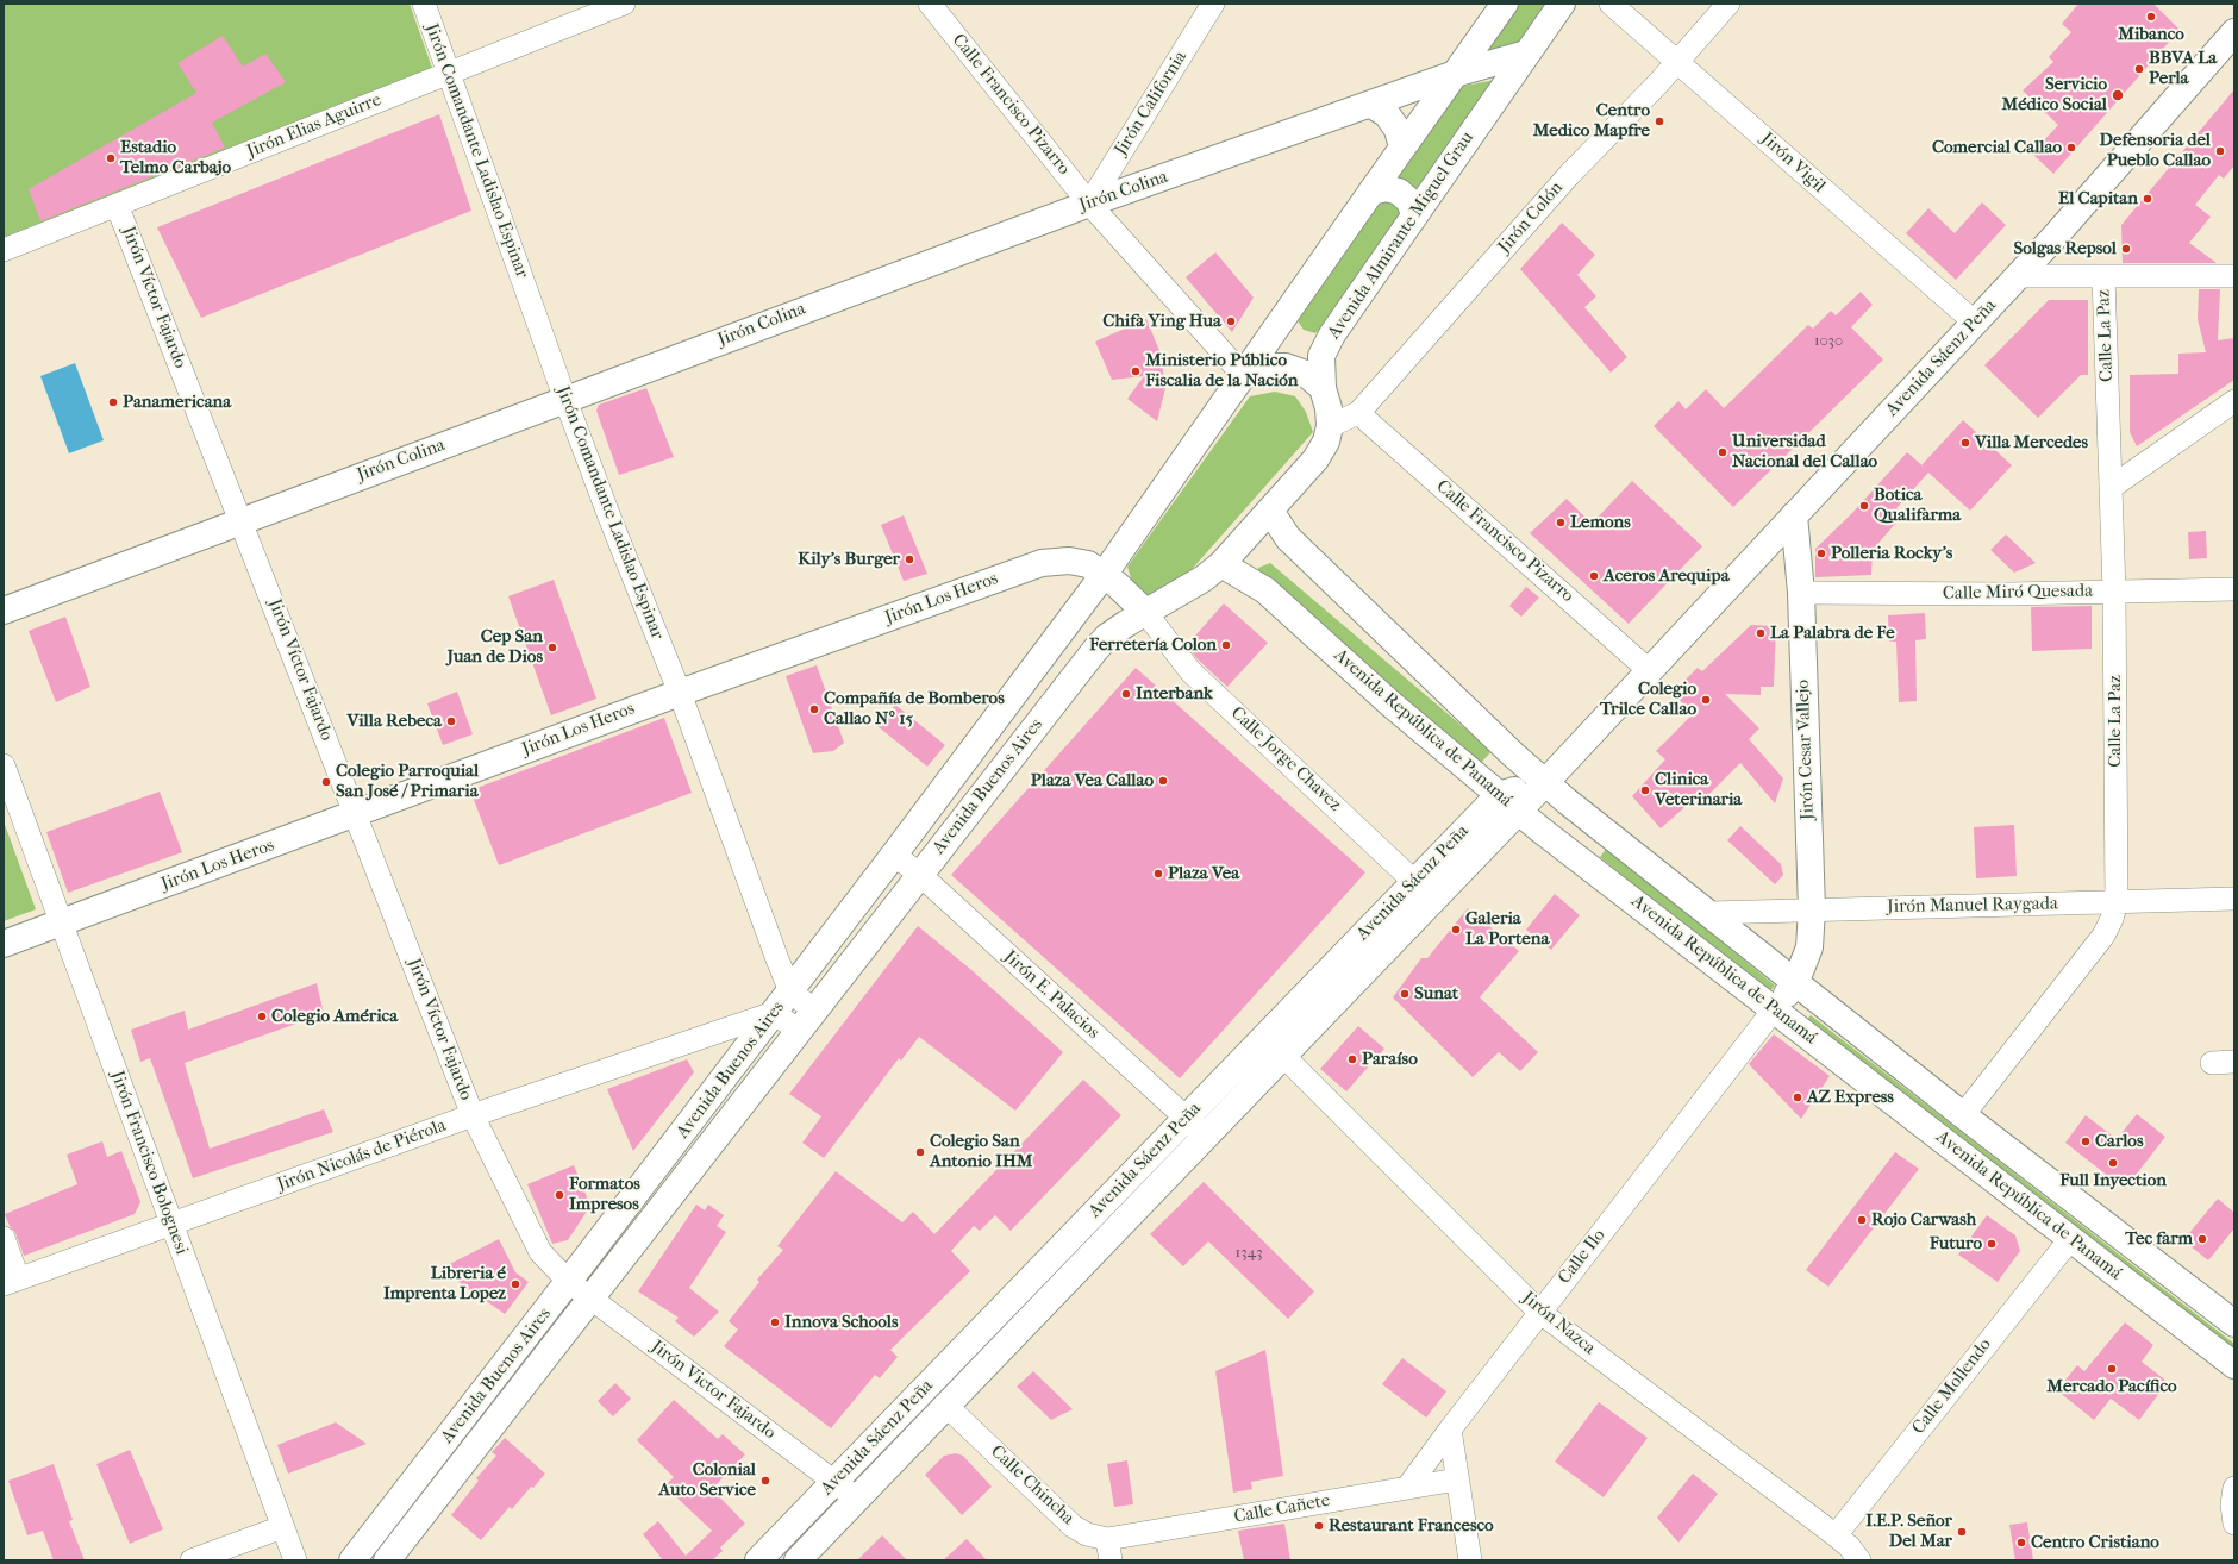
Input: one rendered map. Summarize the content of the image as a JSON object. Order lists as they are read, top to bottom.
{
  "streets": {
    "main road": [
      "Jirón Colina",
      "Avenida Almirante Miguel Grau",
      "Avenida Sáenz Peña",
      "Jirón Los Heros",
      "Avenida República de Panamá",
      "Jirón Cesar Vallejo",
      "Avenida Buenos Aires",
      "Calle Ilo"
    ],
    "street": [
      "Jirón California",
      "Calle Francisco Pizarro",
      "Jirón Elias Aguirre",
      "Jirón Comandante Ladislao Espinar",
      "Jirón Vigil",
      "Jirón Colón",
      "Jirón Víctor Fajardo",
      "Calle La Paz",
      "Calle Miró Quesada",
      "Calle Jorge Chavez",
      "Jirón Manuel Raygada",
      "Jirón E. Palacios",
      "Jirón Nicolás de Piérola",
      "Jirón Francisco Bolognesi",
      "Jirón Nazca",
      "Calle Mollendo",
      "Jirón Victor Fajardo",
      "Calle Chincha",
      "Calle Cañete"
    ]
  },
  "crossings": [
    ["Jirón California", "Calle Francisco Pizarro"],
    ["Jirón California", "Jirón Colina"],
    ["Calle Francisco Pizarro", "Jirón Colina"],
    ["Calle Francisco Pizarro", "Jirón Colón"],
    ["Calle Francisco Pizarro", "Avenida Sáenz Peña"],
    ["Jirón Elias Aguirre", "Jirón Comandante Ladislao Espinar"],
    ["Jirón Elias Aguirre", "Jirón Víctor Fajardo"],
    ["Jirón Comandante Ladislao Espinar", "Jirón Colina"],
    ["Jirón Comandante Ladislao Espinar", "Jirón Los Heros"],
    ["Jirón Comandante Ladislao Espinar", "Avenida Buenos Aires"],
    ["Jirón Vigil", "Jirón Colón"],
    ["Jirón Vigil", "Avenida Sáenz Peña"],
    ["Jirón Colina", "Avenida Almirante Miguel Grau"],
    ["Jirón Colina", "Jirón Víctor Fajardo"],
    ["Jirón Colón", "Avenida Almirante Miguel Grau"],
    ["Avenida Almirante Miguel Grau", "Jirón Los Heros"],
    ["Avenida Almirante Miguel Grau", "Avenida República de Panamá"],
    ["Avenida Almirante Miguel Grau", "Calle Jorge Chavez"],
    ["Avenida Almirante Miguel Grau", "Avenida Buenos Aires"],
    ["Jirón Víctor Fajardo", "Jirón Los Heros"],
    ["Jirón Víctor Fajardo", "Avenida Buenos Aires"],
    ["Jirón Víctor Fajardo", "Jirón Nicolás de Piérola"],
    ["Jirón Víctor Fajardo", "Jirón Victor Fajardo"],
    ["Calle La Paz", "Calle Miró Quesada"],
    ["Calle La Paz", "Avenida República de Panamá"],
    ["Calle La Paz", "Jirón Manuel Raygada"],
    ["Avenida Sáenz Peña", "Avenida República de Panamá"],
    ["Avenida Sáenz Peña", "Jirón Cesar Vallejo"],
    ["Avenida Sáenz Peña", "Calle Jorge Chavez"],
    ["Avenida Sáenz Peña", "Jirón E. Palacios"],
    ["Avenida Sáenz Peña", "Jirón Nazca"],
    ["Avenida Sáenz Peña", "Jirón Victor Fajardo"],
    ["Avenida Sáenz Peña", "Calle Chincha"],
    ["Calle Miró Quesada", "Jirón Cesar Vallejo"],
    ["Jirón Los Heros", "Calle Jorge Chavez"],
    ["Jirón Los Heros", "Avenida Buenos Aires"],
    ["Jirón Los Heros", "Jirón Francisco Bolognesi"],
    ["Avenida República de Panamá", "Jirón Cesar Vallejo"],
    ["Avenida República de Panamá", "Jirón Manuel Raygada"],
    ["Avenida República de Panamá", "Calle Ilo"],
    ["Avenida República de Panamá", "Calle Mollendo"],
    ["Jirón Cesar Vallejo", "Jirón Manuel Raygada"],
    ["Jirón Cesar Vallejo", "Calle Ilo"],
    ["Calle Jorge Chavez", "Avenida Buenos Aires"],
    ["Avenida Buenos Aires", "Jirón E. Palacios"],
    ["Avenida Buenos Aires", "Jirón Nicolás de Piérola"],
    ["Avenida Buenos Aires", "Jirón Victor Fajardo"],
    ["Jirón Nicolás de Piérola", "Jirón Francisco Bolognesi"],
    ["Calle Ilo", "Jirón Nazca"],
    ["Calle Ilo", "Calle Cañete"],
    ["Jirón Nazca", "Calle Mollendo"],
    ["Calle Chincha", "Calle Cañete"]
  ],
  "places": [
    "Mibanco",
    "BBVA La Perla",
    "Servicio Médico Social",
    "Centro Medico Mapfre",
    "Comercial Callao",
    "Defensoria del Pueblo Callao",
    "Estadio Telmo Carbajo",
    "El Capitan",
    "Solgas Repsol",
    "Chifa Ying Hua",
    "Ministerio Público Fiscalia de la Nación",
    "Panamericana",
    "Villa Mercedes",
    "Universidad Nacional del Callao",
    "Botica Qualifarma",
    "Lemons",
    "Polleria Rocky's",
    "Kily's Burger",
    "Aceros Arequipa",
    "La Palabra de Fe",
    "Ferretería Colon",
    "Cep San Juan de Dios",
    "Interbank",
    "Colegio Trilce Callao",
    "Compañía de Bomberos Callao Nº 15",
    "Villa Rebeca",
    "Plaza Vea Callao",
    "Colegio Parroquial San José / Primaria",
    "Clinica Veterinaria",
    "Plaza Vea",
    "Galeria La Portena",
    "Sunat",
    "Colegio América",
    "Paraíso",
    "AZ Express",
    "Carlos",
    "Colegio San Antonio IHM",
    "Full Inyection",
    "Formatos Impresos",
    "Rojo Carwash",
    "Tec farm",
    "Futuro",
    "Libreria é Imprenta Lopez",
    "Innova Schools",
    "Mercado Pacífico",
    "Colonial Auto Service",
    "Restaurant Francesco",
    "I.E.P. Señor Del Mar",
    "Centro Cristiano"
  ],
  "house_numbers": ["1030", "1343"]
}
